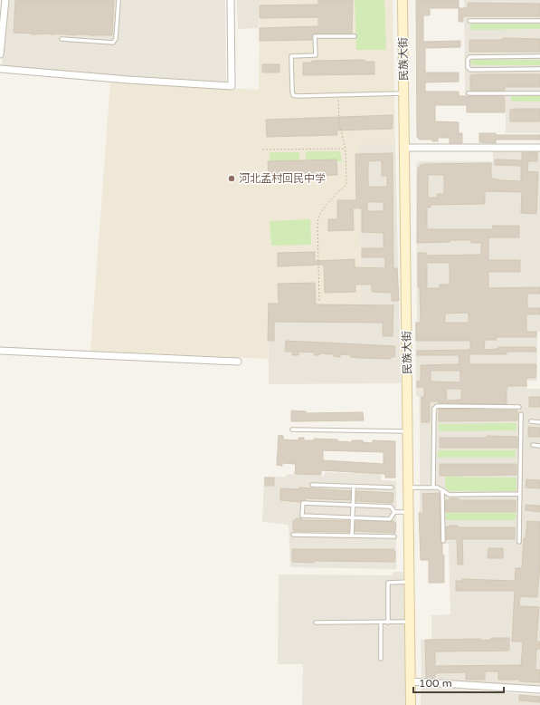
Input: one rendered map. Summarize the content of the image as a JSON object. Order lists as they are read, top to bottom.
{
  "streets": {
    "main road": ["民族大街"]
  },
  "places": ["河北孟村回民中学"],
  "scale_bar": "100 m"
}
